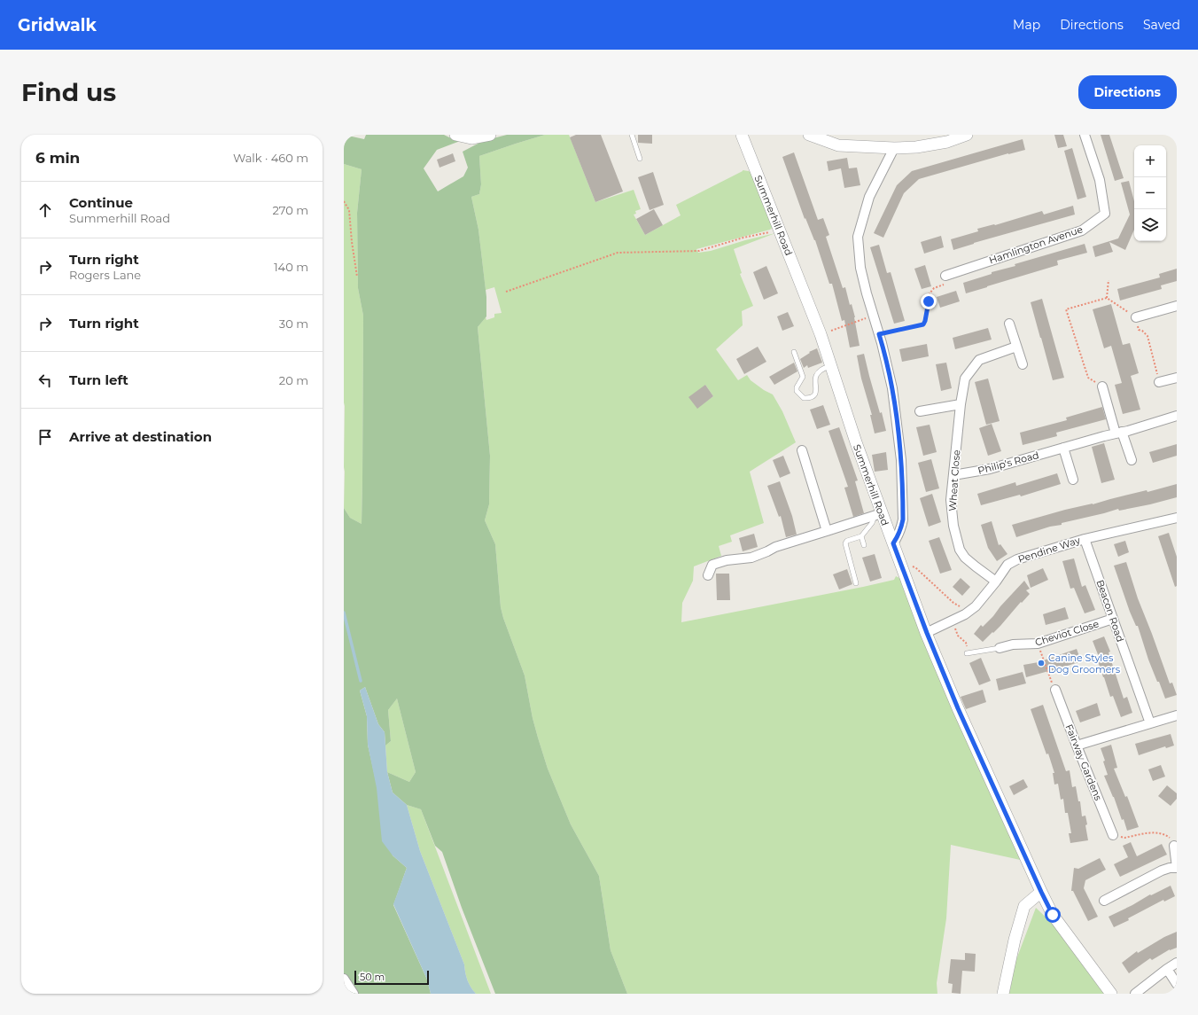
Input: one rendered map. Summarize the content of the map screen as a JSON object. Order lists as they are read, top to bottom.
{
  "streets": {
    "street": [
      "Summerhill Road",
      "Hamlington Avenue",
      "Philip's Road",
      "Wheat Close",
      "Pendine Way",
      "Beacon Road",
      "Cheviot Close",
      "Fairway Gardens"
    ]
  },
  "crossings": [
    ["Summerhill Road", "Pendine Way"],
    ["Philip's Road", "Wheat Close"],
    ["Wheat Close", "Pendine Way"],
    ["Pendine Way", "Beacon Road"],
    ["Beacon Road", "Cheviot Close"]
  ],
  "places": ["Canine Styles Dog Groomers"],
  "scale_bar": "50 m",
  "page": {
    "header": "Gridwalk",
    "nav": ["Map", "Directions", "Saved"],
    "buttons": "Directions",
    "title": "Find us",
    "heading": ["6 min", "Walk · 460 m"],
    "map_buttons": ["+", "−"],
    "list": [
      ["Continue", "Summerhill Road", "270 m"],
      ["Turn right", "Rogers Lane", "140 m"],
      ["Turn right", "30 m"],
      ["Turn left", "20 m"],
      "Arrive at destination"
    ],
    "scale": "50 m"
  }
}
